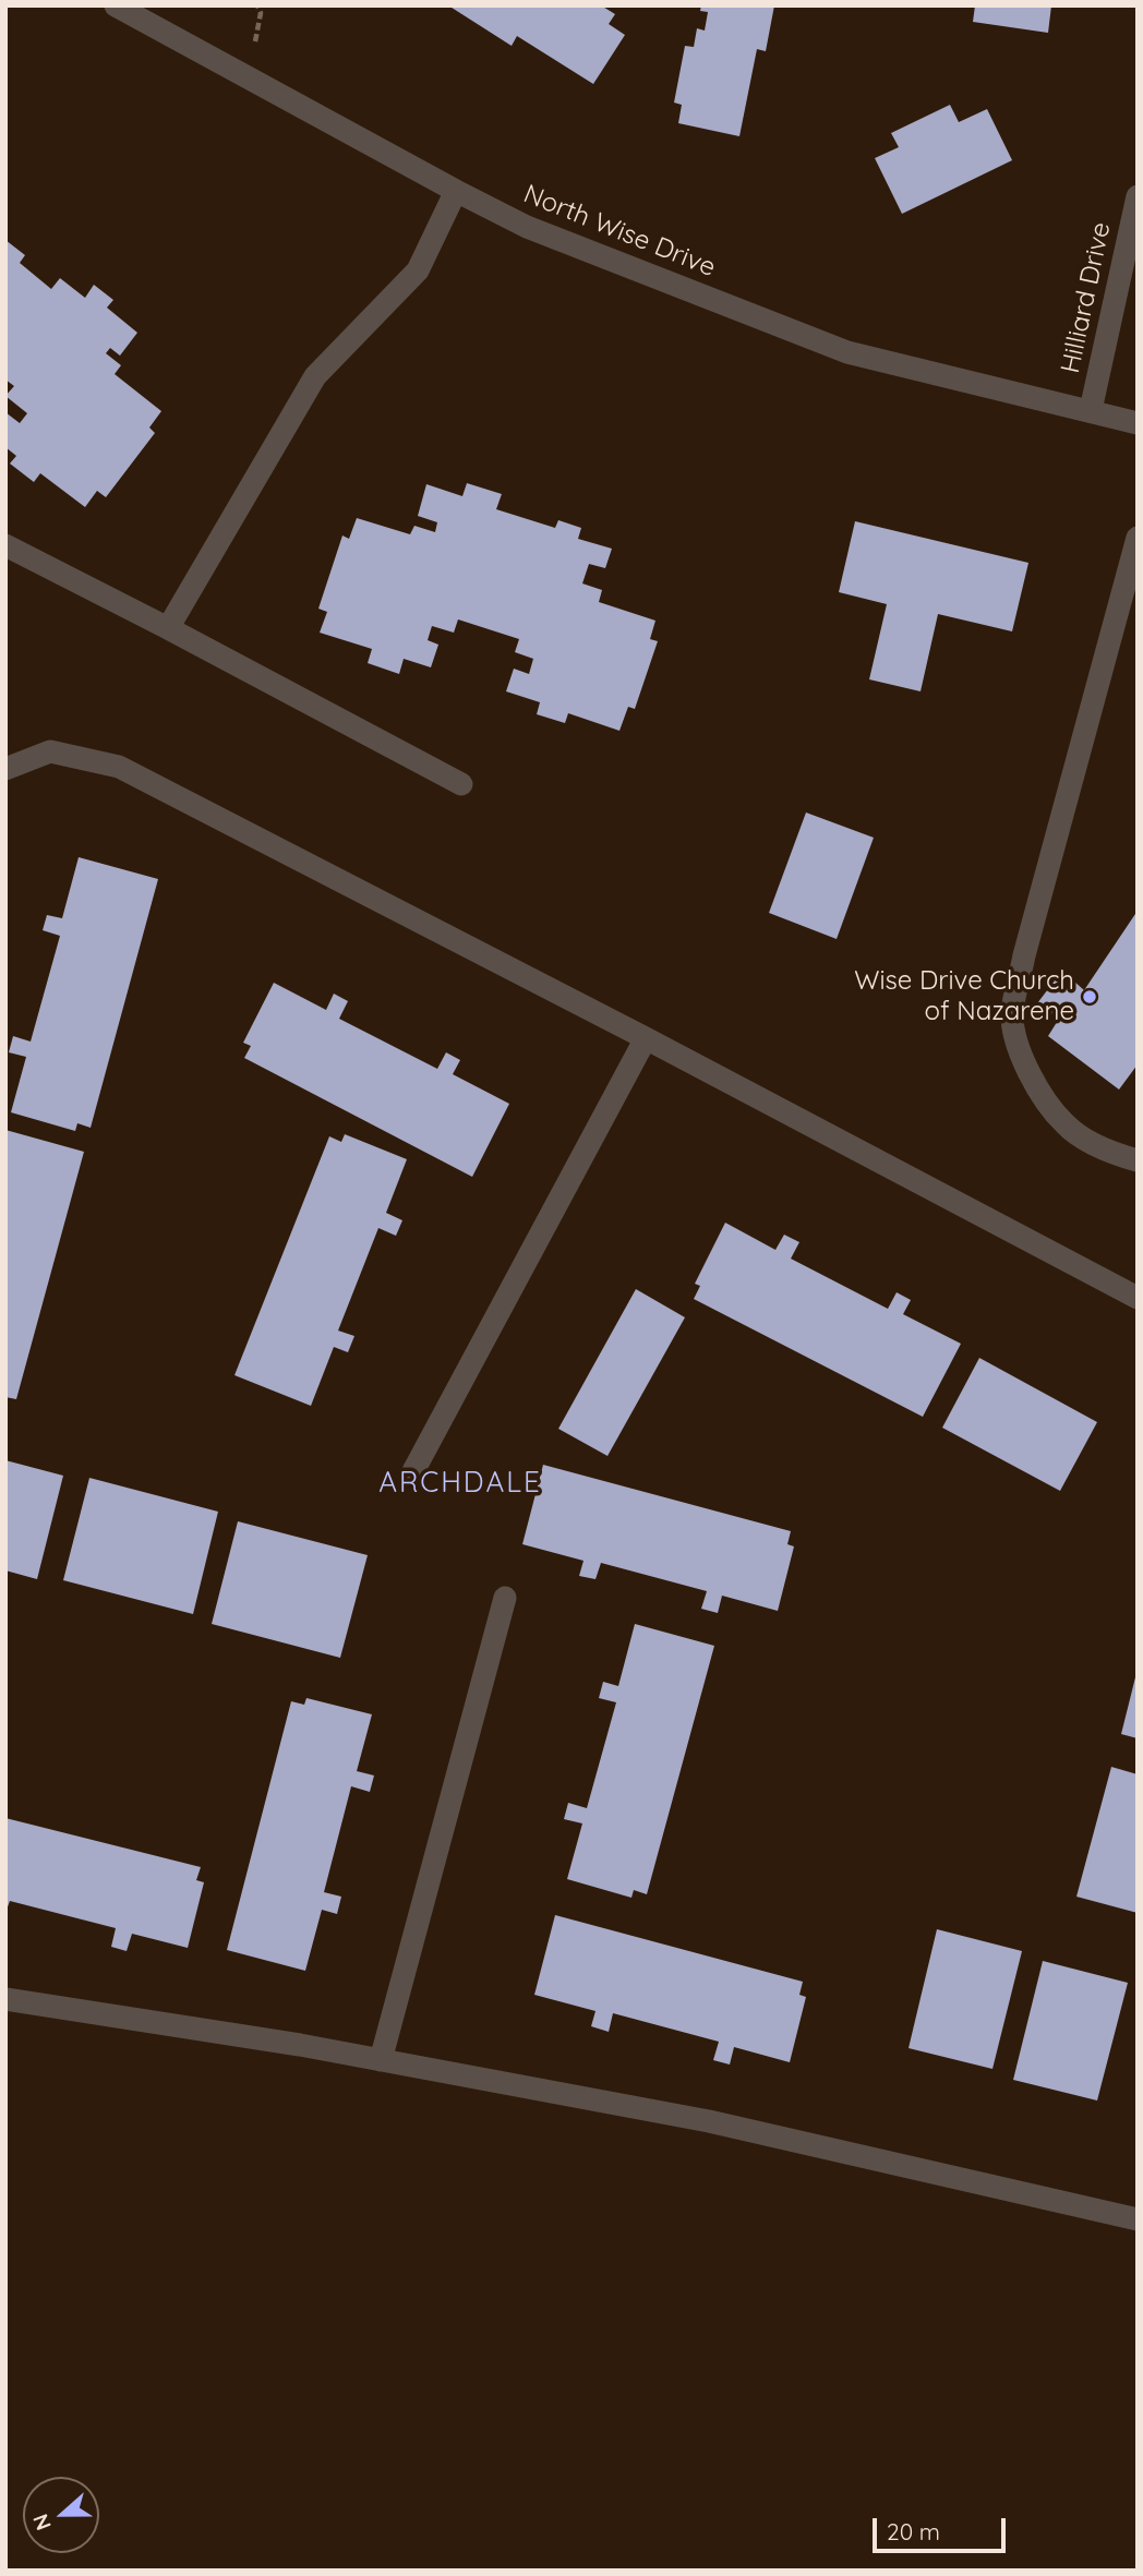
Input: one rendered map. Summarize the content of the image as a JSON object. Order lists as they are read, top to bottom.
{
  "streets": {
    "street": ["North Wise Drive", "Hilliard Drive"]
  },
  "crossings": [
    ["North Wise Drive", "Hilliard Drive"]
  ],
  "districts": ["ARCHDALE"],
  "places": ["Wise Drive Church of Nazarene"],
  "scale_bar": "20 m",
  "north": "left"
}
